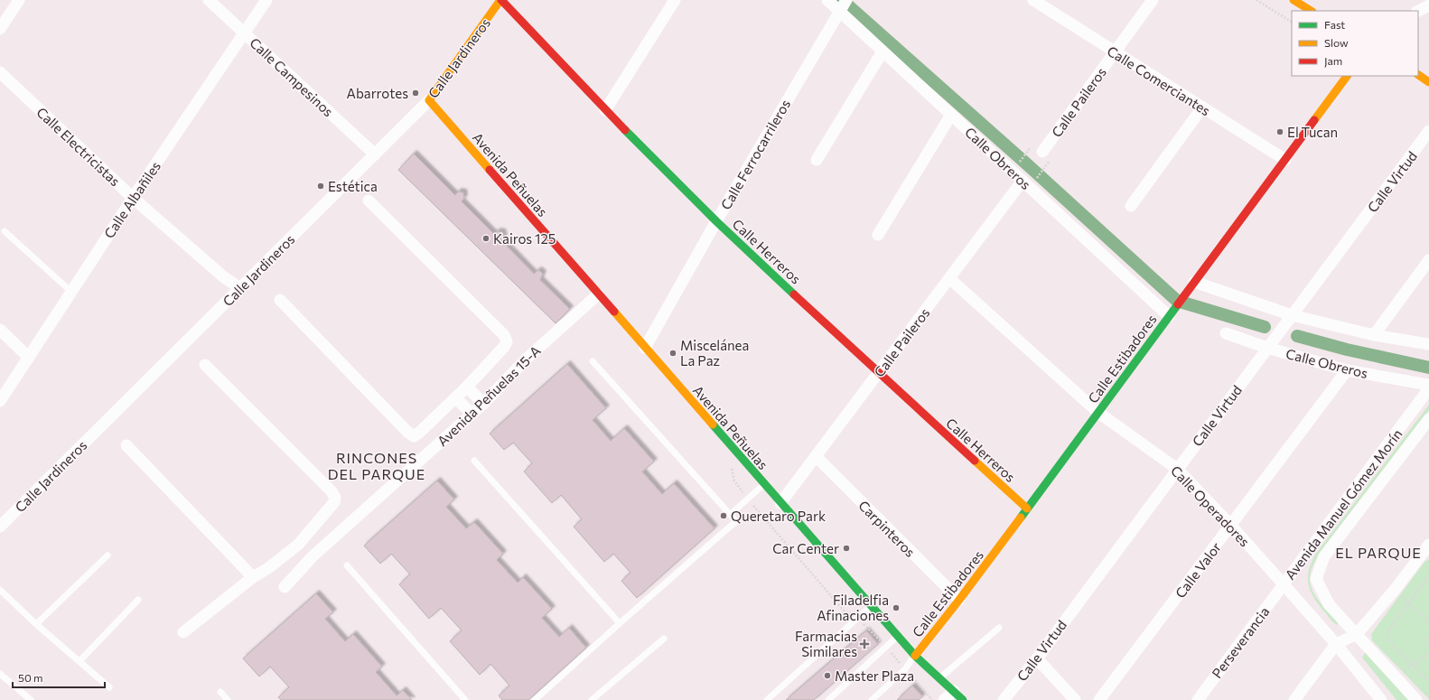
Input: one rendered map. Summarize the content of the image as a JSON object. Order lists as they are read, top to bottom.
{
  "streets": {
    "street": [
      "Calle Jardineros",
      "Calle Campesinos",
      "Calle Comerciantes",
      "Calle Paileros",
      "Calle Electricistas",
      "Calle Ferrocarrileros",
      "Calle Obreros",
      "Avenida Peñuelas",
      "Calle Virtud",
      "Calle Albañiles",
      "Calle Herreros",
      "Calle Estibadores",
      "Avenida Peñuelas 15-A",
      "Avenida Manuel Gómez Morín",
      "Calle Operadores",
      "Carpinteros",
      "Calle Valor",
      "Perseverancia"
    ]
  },
  "crossings": [
    ["Calle Jardineros", "Calle Campesinos"],
    ["Calle Jardineros", "Calle Electricistas"],
    ["Calle Jardineros", "Avenida Peñuelas"],
    ["Calle Jardineros", "Calle Herreros"],
    ["Calle Campesinos", "Calle Albañiles"],
    ["Calle Comerciantes", "Calle Paileros"],
    ["Calle Comerciantes", "Calle Estibadores"],
    ["Calle Paileros", "Calle Obreros"],
    ["Calle Paileros", "Avenida Peñuelas"],
    ["Calle Paileros", "Calle Herreros"],
    ["Calle Paileros", "Calle Operadores"],
    ["Calle Paileros", "Carpinteros"],
    ["Calle Electricistas", "Calle Albañiles"],
    ["Calle Ferrocarrileros", "Calle Obreros"],
    ["Calle Ferrocarrileros", "Avenida Peñuelas"],
    ["Calle Ferrocarrileros", "Calle Herreros"],
    ["Calle Obreros", "Calle Virtud"],
    ["Calle Obreros", "Calle Estibadores"],
    ["Calle Obreros", "Calle Valor"],
    ["Avenida Peñuelas", "Calle Estibadores"],
    ["Avenida Peñuelas", "Avenida Peñuelas 15-A"],
    ["Calle Virtud", "Calle Operadores"],
    ["Calle Herreros", "Calle Estibadores"],
    ["Calle Estibadores", "Calle Operadores"],
    ["Calle Estibadores", "Carpinteros"],
    ["Avenida Manuel Gómez Morín", "Calle Operadores"],
    ["Avenida Manuel Gómez Morín", "Perseverancia"],
    ["Calle Operadores", "Calle Valor"],
    ["Calle Operadores", "Perseverancia"]
  ],
  "districts": ["RINCONES DEL PARQUE", "EL PARQUE"],
  "places": {
    "other": [
      "Abarrotes",
      "El Tucan",
      "Estética",
      "Kairos 125",
      "Miscelánea La Paz",
      "Queretaro Park",
      "Car Center",
      "Filadelfia Afinaciones",
      "Master Plaza"
    ],
    "health": ["Farmacias Similares"]
  },
  "legend": ["Fast", "Slow", "Jam"],
  "scale_bar": "50 m"
}
